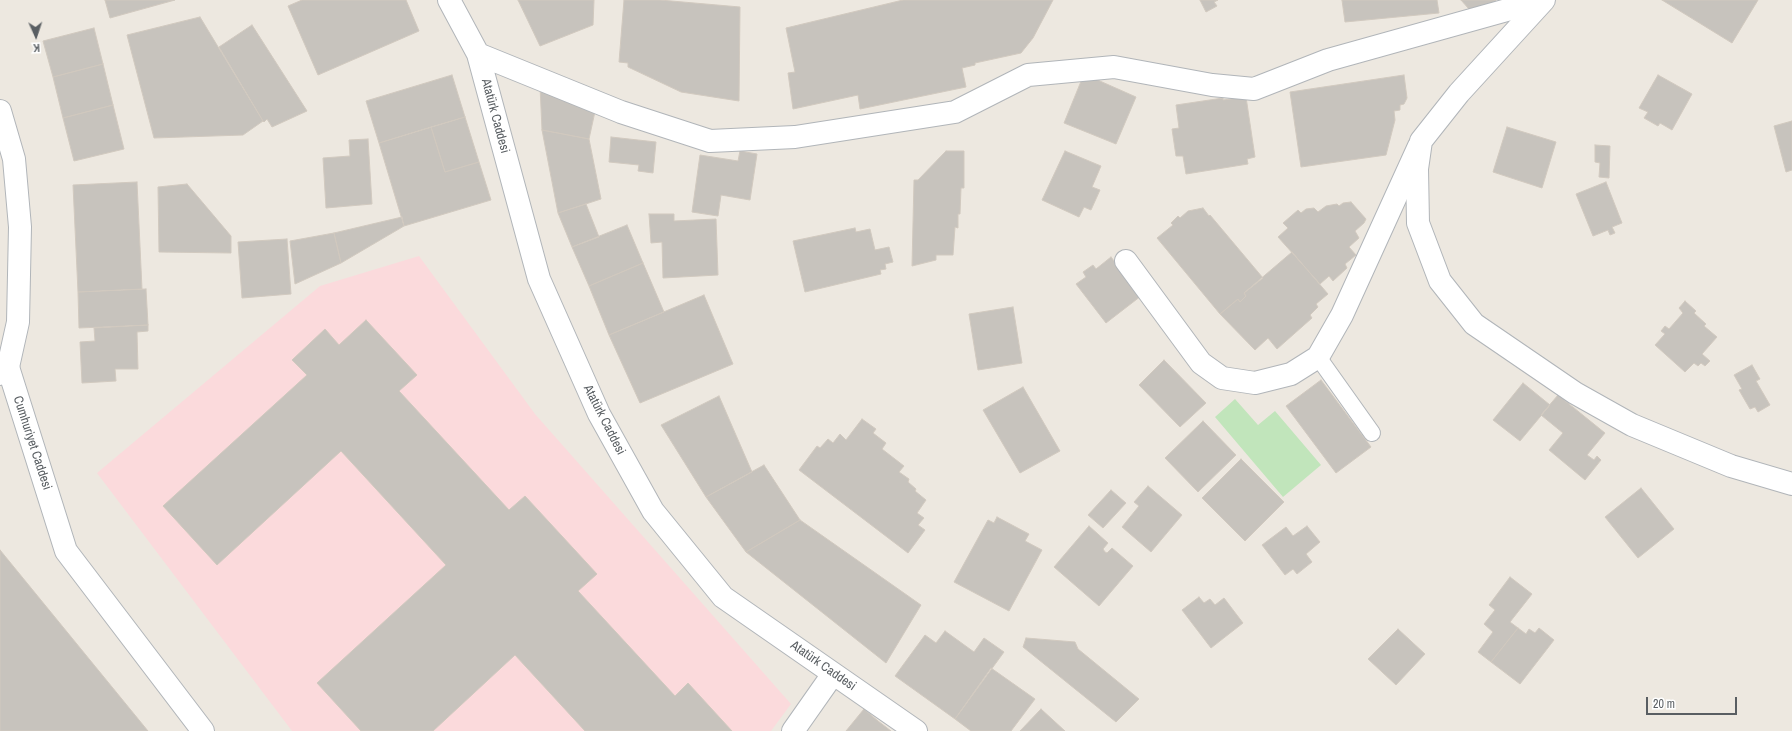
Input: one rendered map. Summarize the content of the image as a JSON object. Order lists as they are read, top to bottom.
{
  "streets": {
    "street": ["Atatürk Caddesi", "Cumhuriyet Caddesi"]
  },
  "scale_bar": "20 m",
  "north": "bottom"
}
